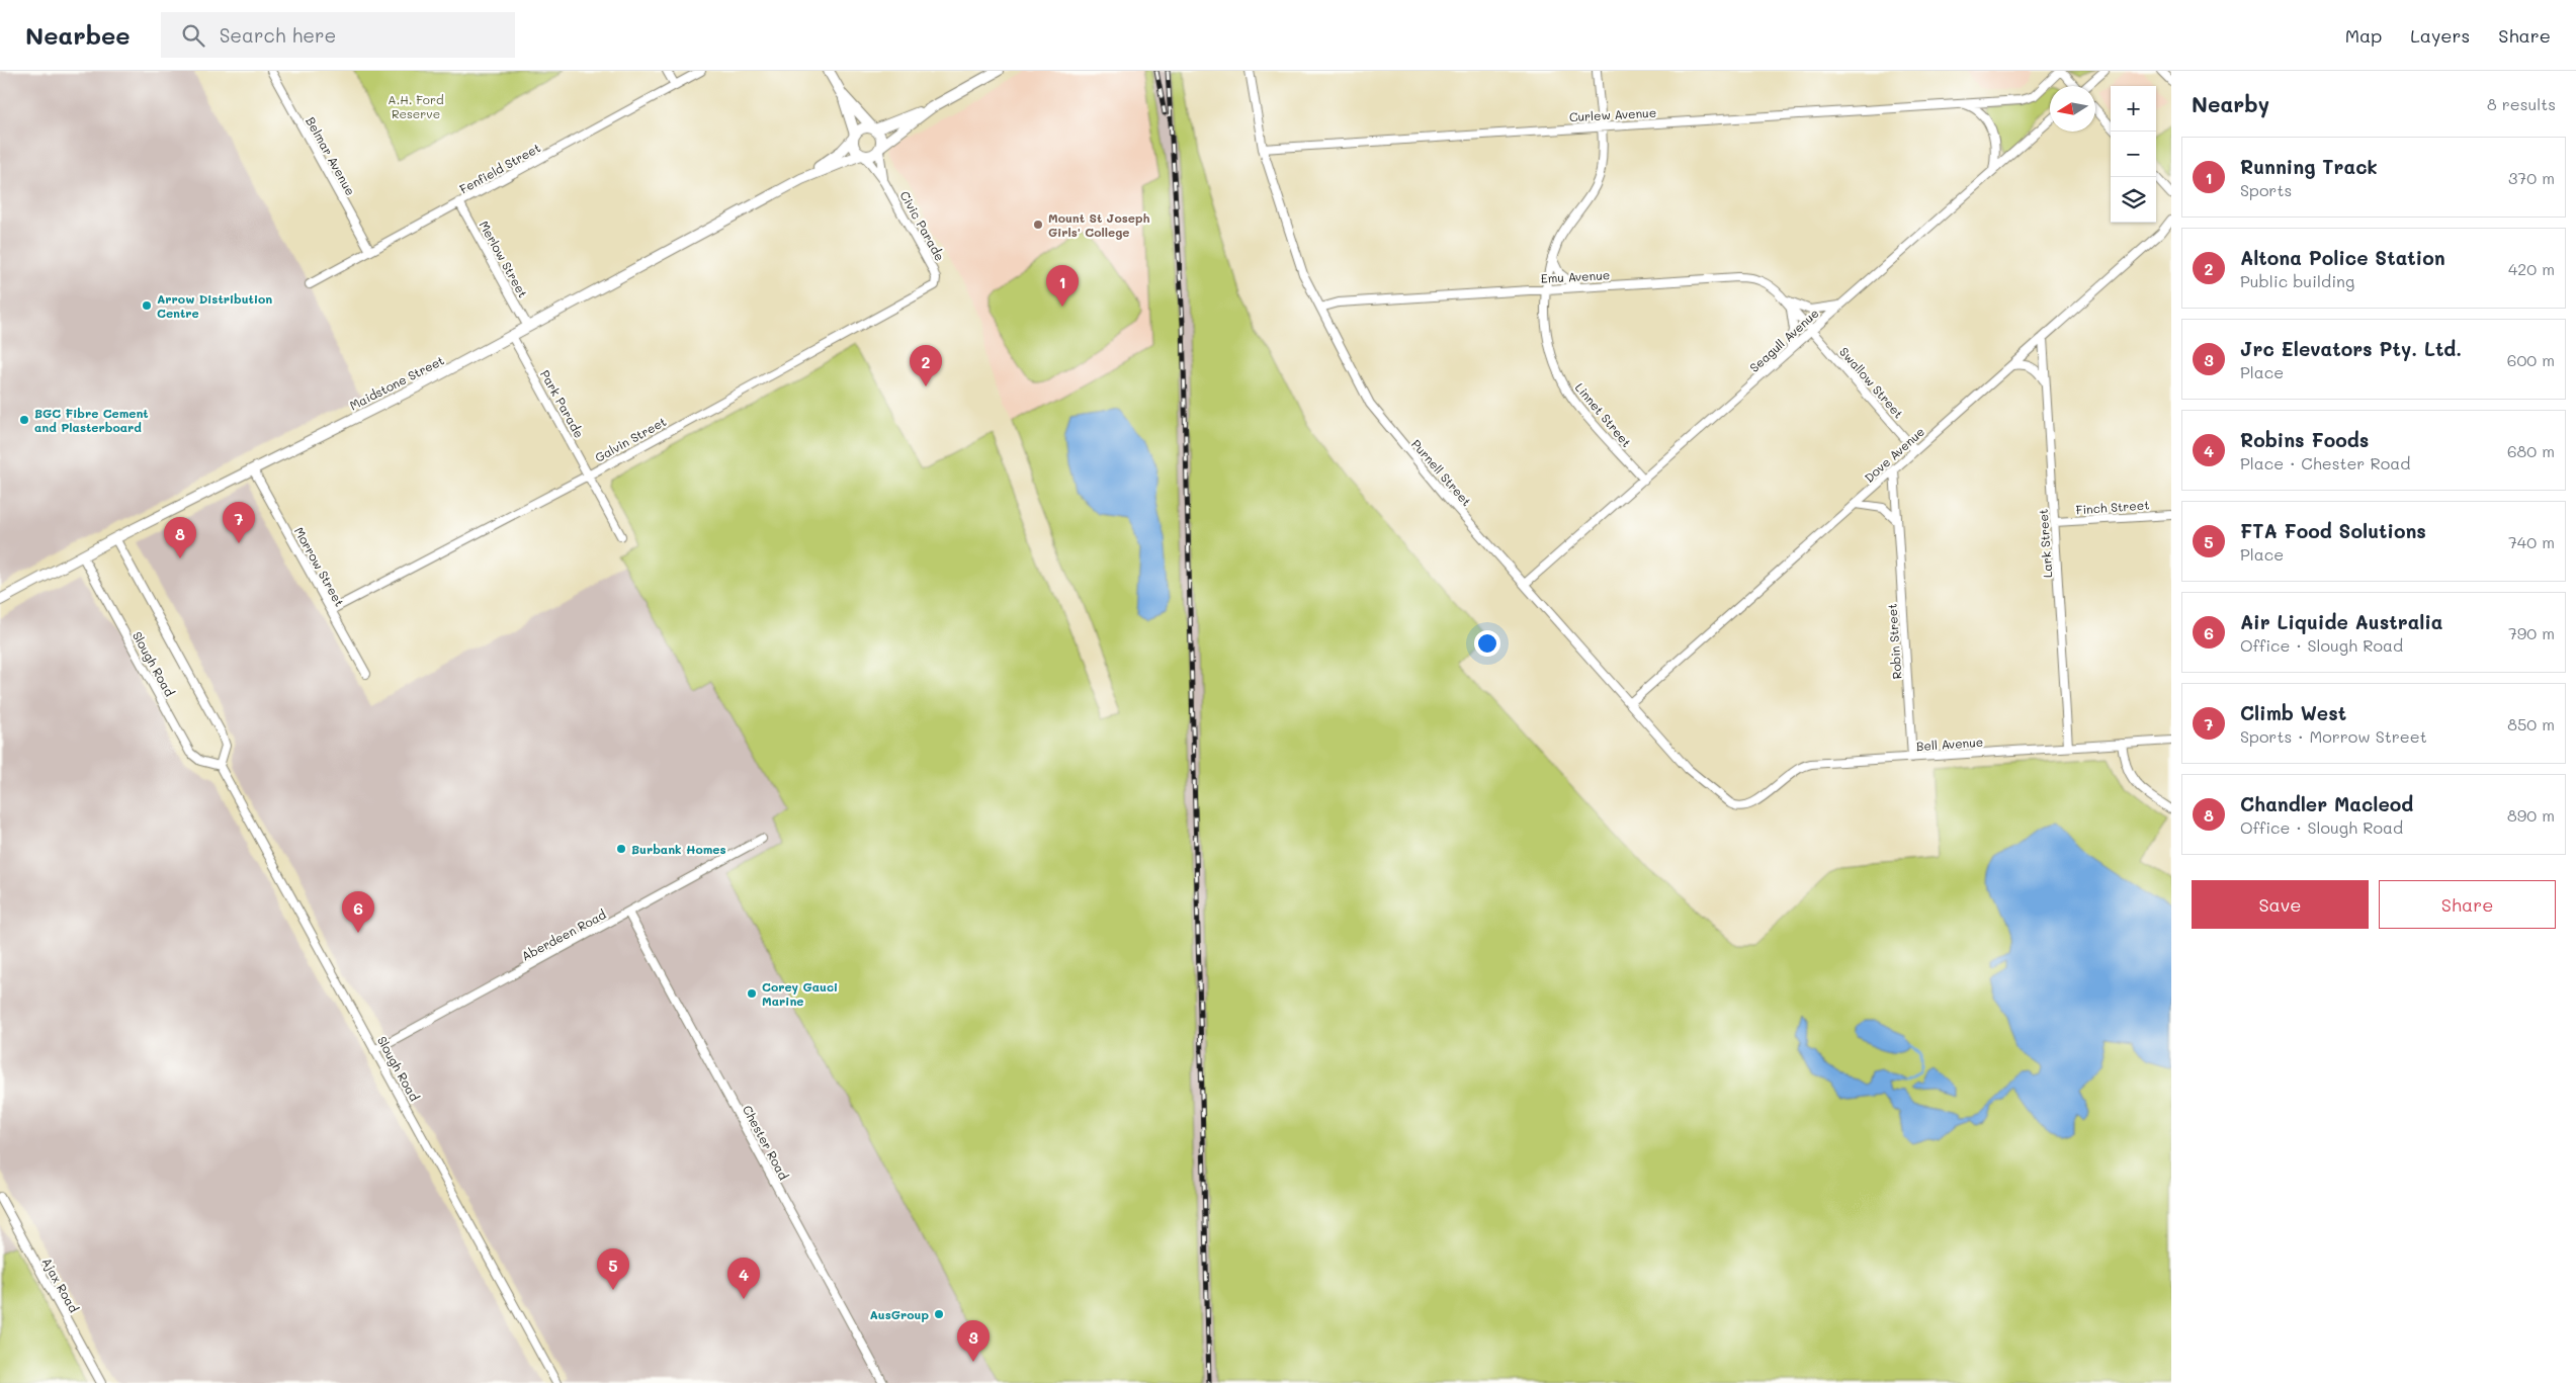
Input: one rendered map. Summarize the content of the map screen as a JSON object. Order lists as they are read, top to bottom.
{
  "streets": {
    "main road": ["Maidstone Street"],
    "street": [
      "Curlew Avenue",
      "Belmar Avenue",
      "Fenfield Street",
      "Civic Parade",
      "Merlow Street",
      "Emu Avenue",
      "Seagull Avenue",
      "Swallow Street",
      "Park Parade",
      "Linnet Street",
      "Galvin Street",
      "Dove Avenue",
      "Purnell Street",
      "Finch Street",
      "Lark Street",
      "Morrow Street",
      "Robin Street",
      "Slough Road",
      "Bell Avenue",
      "Aberdeen Road",
      "Chester Road",
      "Ajax Road"
    ]
  },
  "crossings": [
    ["Curlew Avenue", "Linnet Street"],
    ["Curlew Avenue", "Purnell Street"],
    ["Belmar Avenue", "Fenfield Street"],
    ["Fenfield Street", "Merlow Street"],
    ["Civic Parade", "Maidstone Street"],
    ["Civic Parade", "Galvin Street"],
    ["Merlow Street", "Maidstone Street"],
    ["Emu Avenue", "Seagull Avenue"],
    ["Emu Avenue", "Swallow Street"],
    ["Emu Avenue", "Linnet Street"],
    ["Emu Avenue", "Purnell Street"],
    ["Seagull Avenue", "Swallow Street"],
    ["Seagull Avenue", "Linnet Street"],
    ["Seagull Avenue", "Purnell Street"],
    ["Maidstone Street", "Park Parade"],
    ["Maidstone Street", "Morrow Street"],
    ["Maidstone Street", "Slough Road"],
    ["Swallow Street", "Dove Avenue"],
    ["Park Parade", "Galvin Street"],
    ["Galvin Street", "Morrow Street"],
    ["Dove Avenue", "Purnell Street"],
    ["Dove Avenue", "Lark Street"],
    ["Dove Avenue", "Robin Street"],
    ["Purnell Street", "Bell Avenue"],
    ["Finch Street", "Lark Street"],
    ["Lark Street", "Bell Avenue"],
    ["Robin Street", "Bell Avenue"],
    ["Slough Road", "Aberdeen Road"],
    ["Aberdeen Road", "Chester Road"]
  ],
  "parks": ["A.H. Ford Reserve"],
  "places": [
    "Mount St Joseph Girls' College",
    "Arrow Distribution Centre",
    "BGC Fibre Cement and Plasterboard",
    "Burbank Homes",
    "Corey Gauci Marine",
    "AusGroup"
  ],
  "north": "left",
  "page": {
    "header": "Nearbee",
    "search": "Search here",
    "nav": ["Map", "Layers", "Share"],
    "heading": ["Nearby", "8 results"],
    "map_buttons": ["+", "−"],
    "list": [
      {
        "mark": "1",
        "name": "Running Track",
        "note": "Sports",
        "value": "370 m"
      },
      {
        "mark": "2",
        "name": "Altona Police Station",
        "note": "Public building",
        "value": "420 m"
      },
      {
        "mark": "3",
        "name": "Jrc Elevators Pty. Ltd.",
        "note": "Place",
        "value": "600 m"
      },
      {
        "mark": "4",
        "name": "Robins Foods",
        "note": "Place · Chester Road",
        "value": "680 m"
      },
      {
        "mark": "5",
        "name": "FTA Food Solutions",
        "note": "Place",
        "value": "740 m"
      },
      {
        "mark": "6",
        "name": "Air Liquide Australia",
        "note": "Office · Slough Road",
        "value": "790 m"
      },
      {
        "mark": "7",
        "name": "Climb West",
        "note": "Sports · Morrow Street",
        "value": "850 m"
      },
      {
        "mark": "8",
        "name": "Chandler Macleod",
        "note": "Office · Slough Road",
        "value": "890 m"
      }
    ],
    "pins": [
      "1",
      "2",
      "7",
      "8",
      "6",
      "5",
      "4",
      "3"
    ],
    "buttons": ["Save", "Share"]
  }
}
